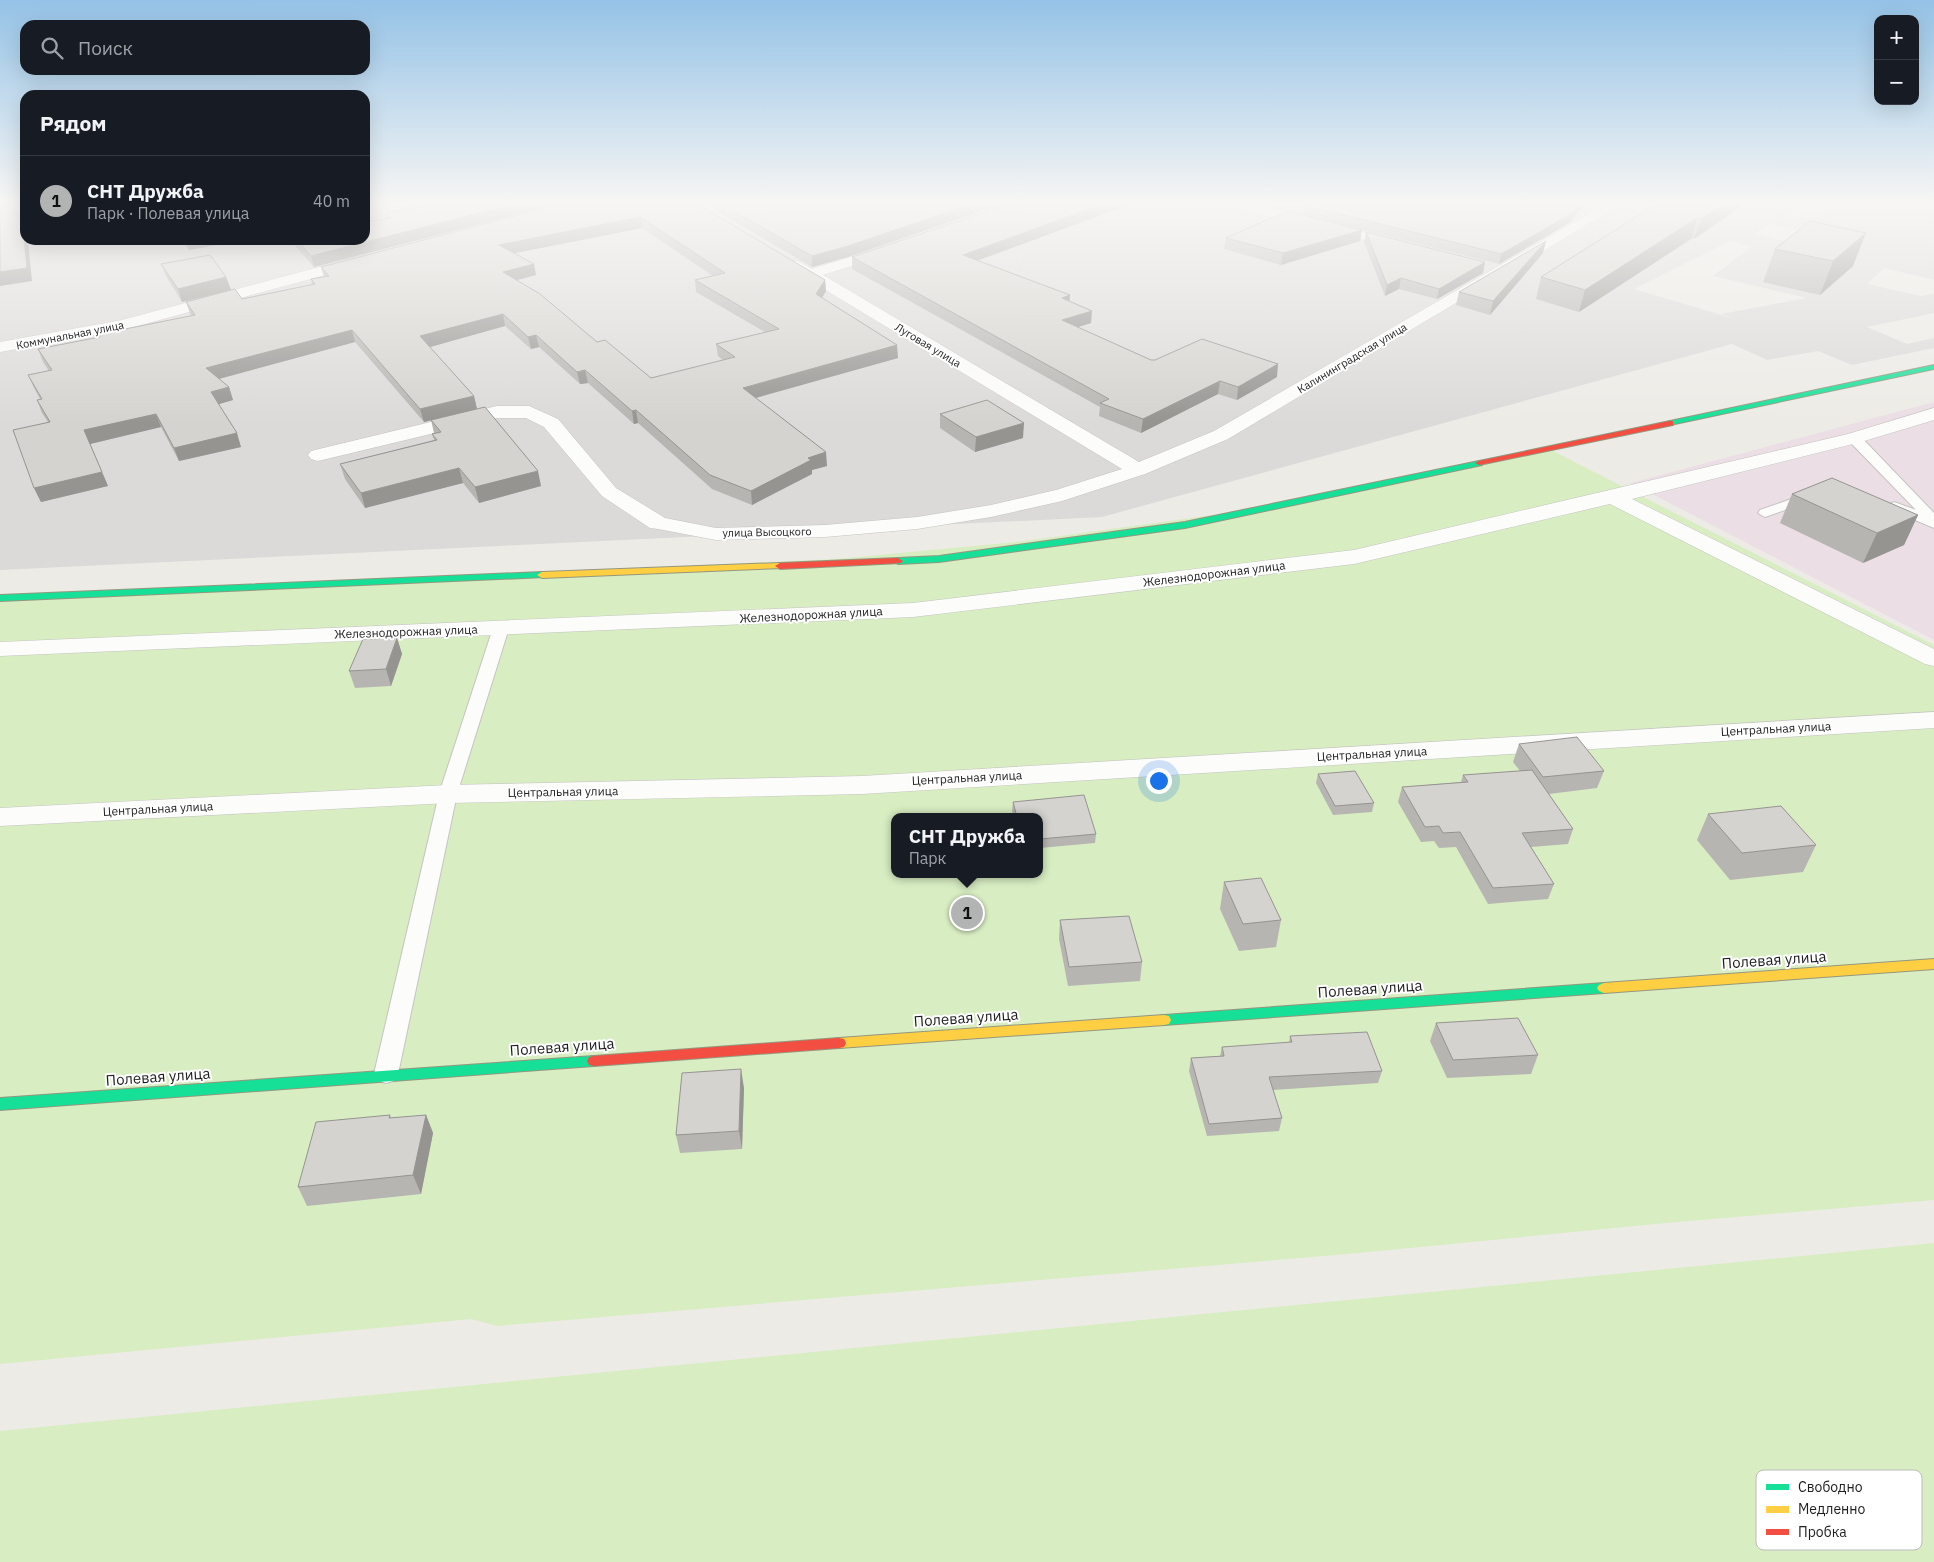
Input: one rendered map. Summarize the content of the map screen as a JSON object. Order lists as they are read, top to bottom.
{
  "streets": {
    "street": [
      "Коммунальная улица",
      "Луговая улица",
      "Калининградская улица",
      "улица Высоцкого",
      "Железнодорожная улица",
      "Центральная улица",
      "Полевая улица"
    ]
  },
  "crossings": [
    ["Луговая улица", "Калининградская улица"],
    ["Луговая улица", "улица Высоцкого"],
    ["Калининградская улица", "улица Высоцкого"]
  ],
  "legend": ["Свободно", "Медленно", "Пробка"],
  "page": {
    "map_buttons": ["+", "−"],
    "search": "Поиск",
    "heading": "Рядом",
    "list": [
      {
        "mark": "1",
        "name": "СНТ Дружба",
        "note": "Парк · Полевая улица",
        "value": "40 m"
      }
    ],
    "popup": ["СНТ Дружба", "Парк"],
    "pins": "1"
  }
}
